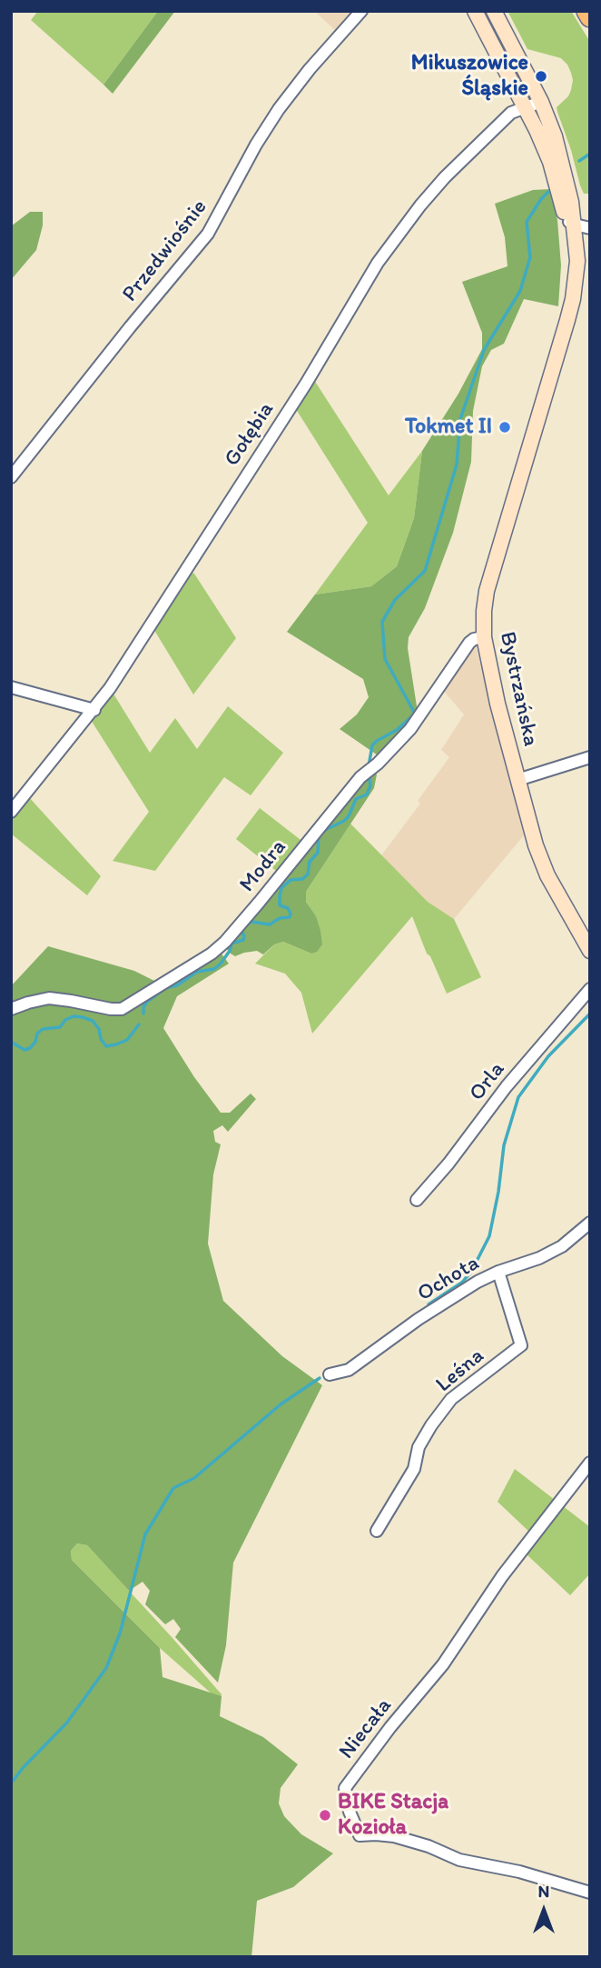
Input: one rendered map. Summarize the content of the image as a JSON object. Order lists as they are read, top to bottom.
{
  "streets": {
    "main road": ["Bystrzańska"],
    "street": [
      "Przedwiośnie",
      "Gołębia",
      "Modra",
      "Orla",
      "Ochota",
      "Leśna",
      "Niecała"
    ]
  },
  "crossings": [
    ["Gołębia", "Bystrzańska"],
    ["Bystrzańska", "Modra"],
    ["Ochota", "Leśna"]
  ],
  "places": ["Mikuszowice Śląskie", "Tokmet II", "BIKE Stacja Kozioła"],
  "north": "top"
}
